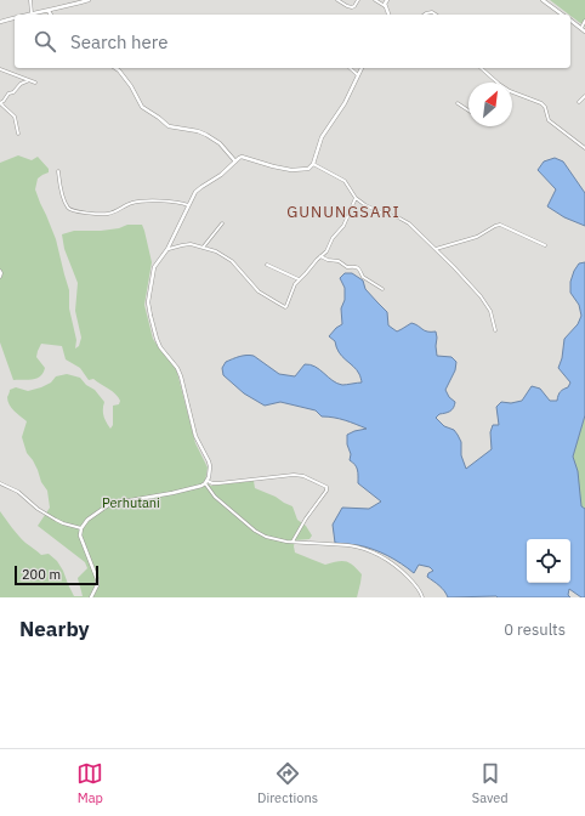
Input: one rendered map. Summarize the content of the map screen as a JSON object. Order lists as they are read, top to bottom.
{
  "districts": ["GUNUNGSARI"],
  "parks": ["Perhutani"],
  "scale_bar": "200 m",
  "north": "top right",
  "page": {
    "search": "Search here",
    "scale": "200 m",
    "heading": ["Nearby", "0 results"],
    "nav": ["Map", "Directions", "Saved"]
  }
}
